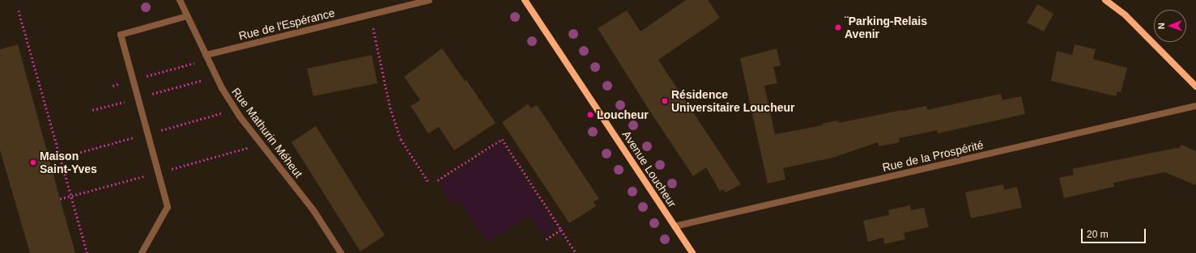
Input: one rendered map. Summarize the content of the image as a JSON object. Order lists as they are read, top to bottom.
{
  "streets": {
    "street": [
      "Rue de l'Espérance",
      "Rue Mathurin Méheut",
      "Rue de la Prospérité",
      "Avenue Loucheur"
    ]
  },
  "crossings": [
    ["Rue de l'Espérance", "Rue Mathurin Méheut"],
    ["Rue de la Prospérité", "Avenue Loucheur"]
  ],
  "places": [
    "¨Parking-Relais Avenir",
    "Résidence Universitaire Loucheur",
    "Loucheur",
    "Maison Saint-Yves"
  ],
  "scale_bar": "20 m",
  "north": "left"
}
